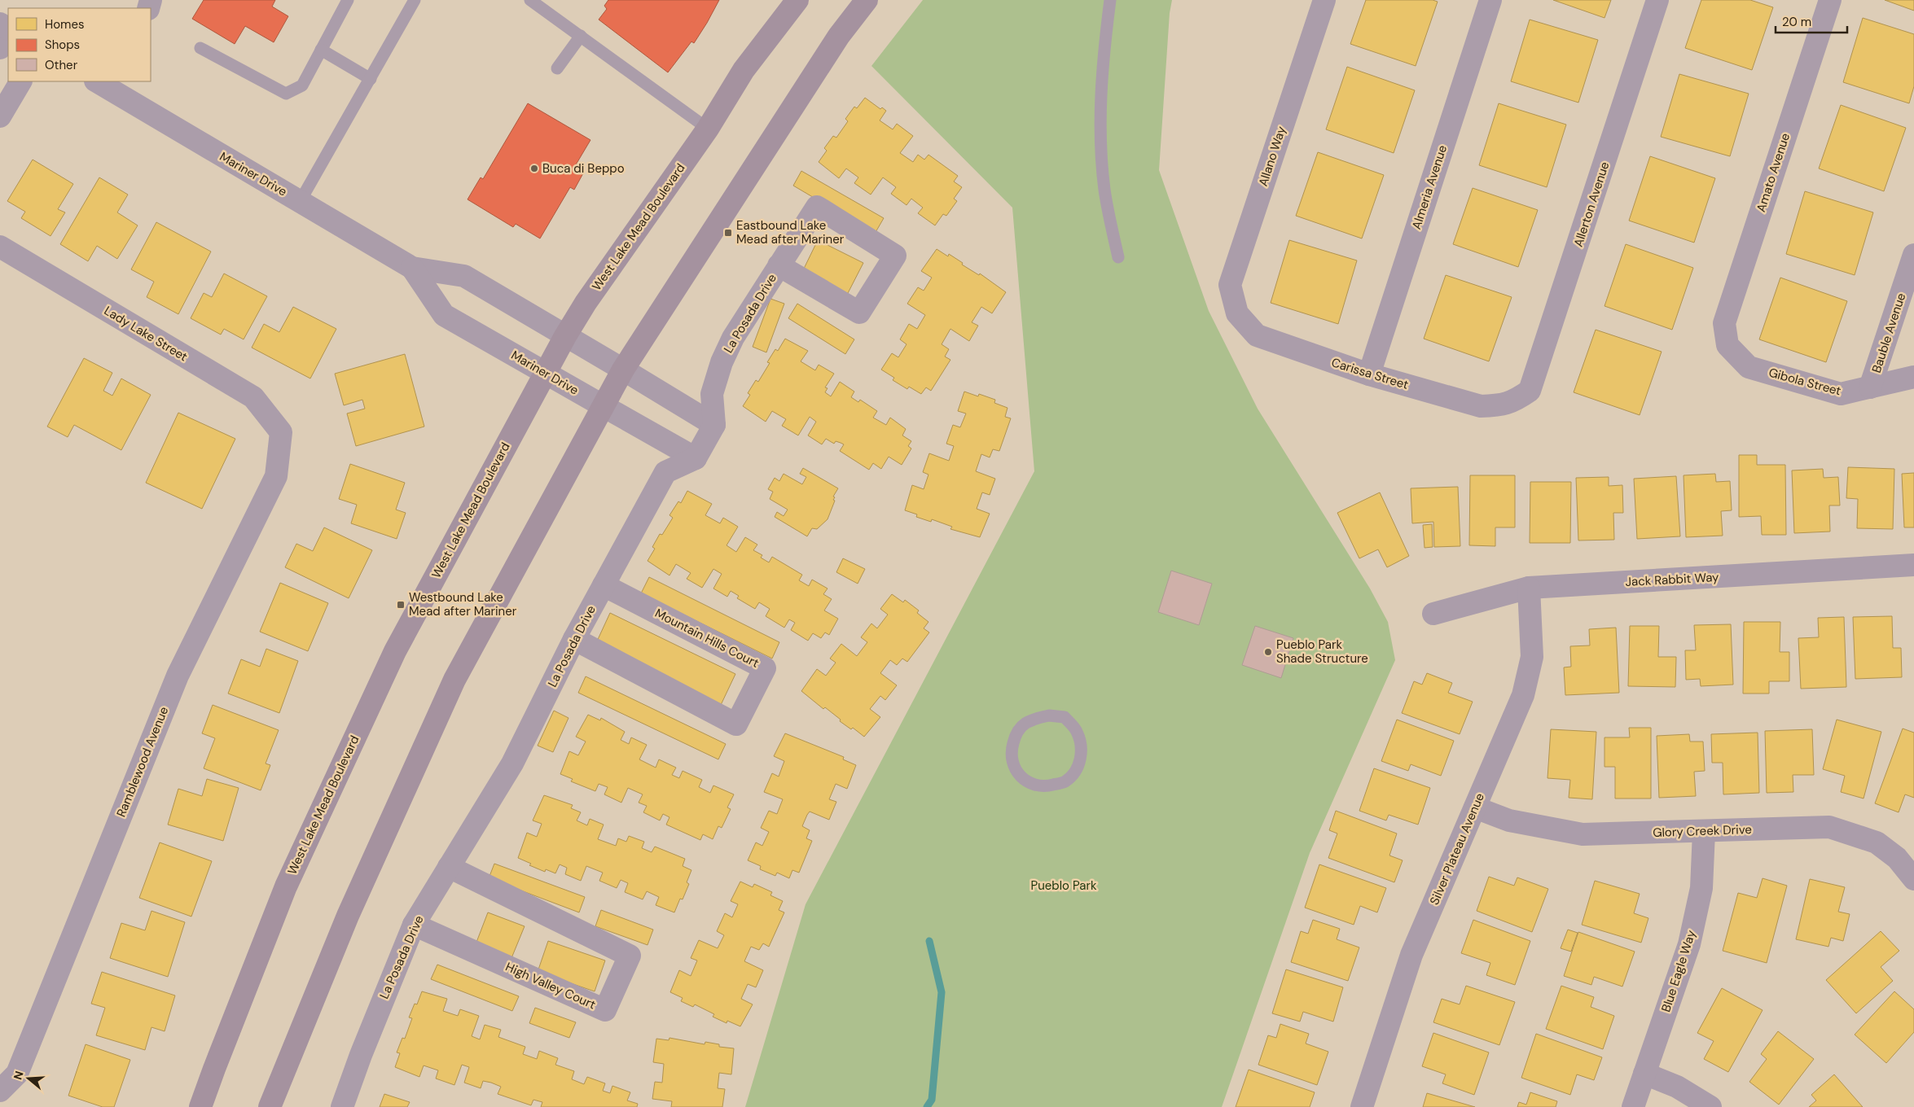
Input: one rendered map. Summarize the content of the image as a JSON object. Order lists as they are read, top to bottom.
{
  "streets": {
    "main road": ["West Lake Mead Boulevard"],
    "street": [
      "Allano Way",
      "Amato Avenue",
      "Mariner Drive",
      "Almeria Avenue",
      "Allerton Avenue",
      "La Posada Drive",
      "Bauble Avenue",
      "Lady Lake Street",
      "Carissa Street",
      "Gibola Street",
      "Jack Rabbit Way",
      "Mountain Hills Court",
      "Ramblewood Avenue",
      "Glory Creek Drive",
      "Silver Plateau Avenue",
      "Blue Eagle Way",
      "High Valley Court"
    ]
  },
  "crossings": [
    ["Allano Way", "Carissa Street"],
    ["Amato Avenue", "Gibola Street"],
    ["Mariner Drive", "West Lake Mead Boulevard"],
    ["Mariner Drive", "La Posada Drive"],
    ["Almeria Avenue", "Carissa Street"],
    ["Allerton Avenue", "Carissa Street"],
    ["La Posada Drive", "Mountain Hills Court"],
    ["La Posada Drive", "High Valley Court"],
    ["Bauble Avenue", "Gibola Street"],
    ["Lady Lake Street", "Ramblewood Avenue"],
    ["Jack Rabbit Way", "Silver Plateau Avenue"],
    ["Glory Creek Drive", "Silver Plateau Avenue"],
    ["Glory Creek Drive", "Blue Eagle Way"]
  ],
  "parks": ["Pueblo Park"],
  "places": {
    "other": ["Buca di Beppo", "Pueblo Park Shade Structure"],
    "transit": ["Eastbound Lake Mead after Mariner", "Westbound Lake Mead after Mariner"]
  },
  "legend": ["Homes", "Shops", "Other"],
  "scale_bar": "20 m",
  "north": "left"
}
